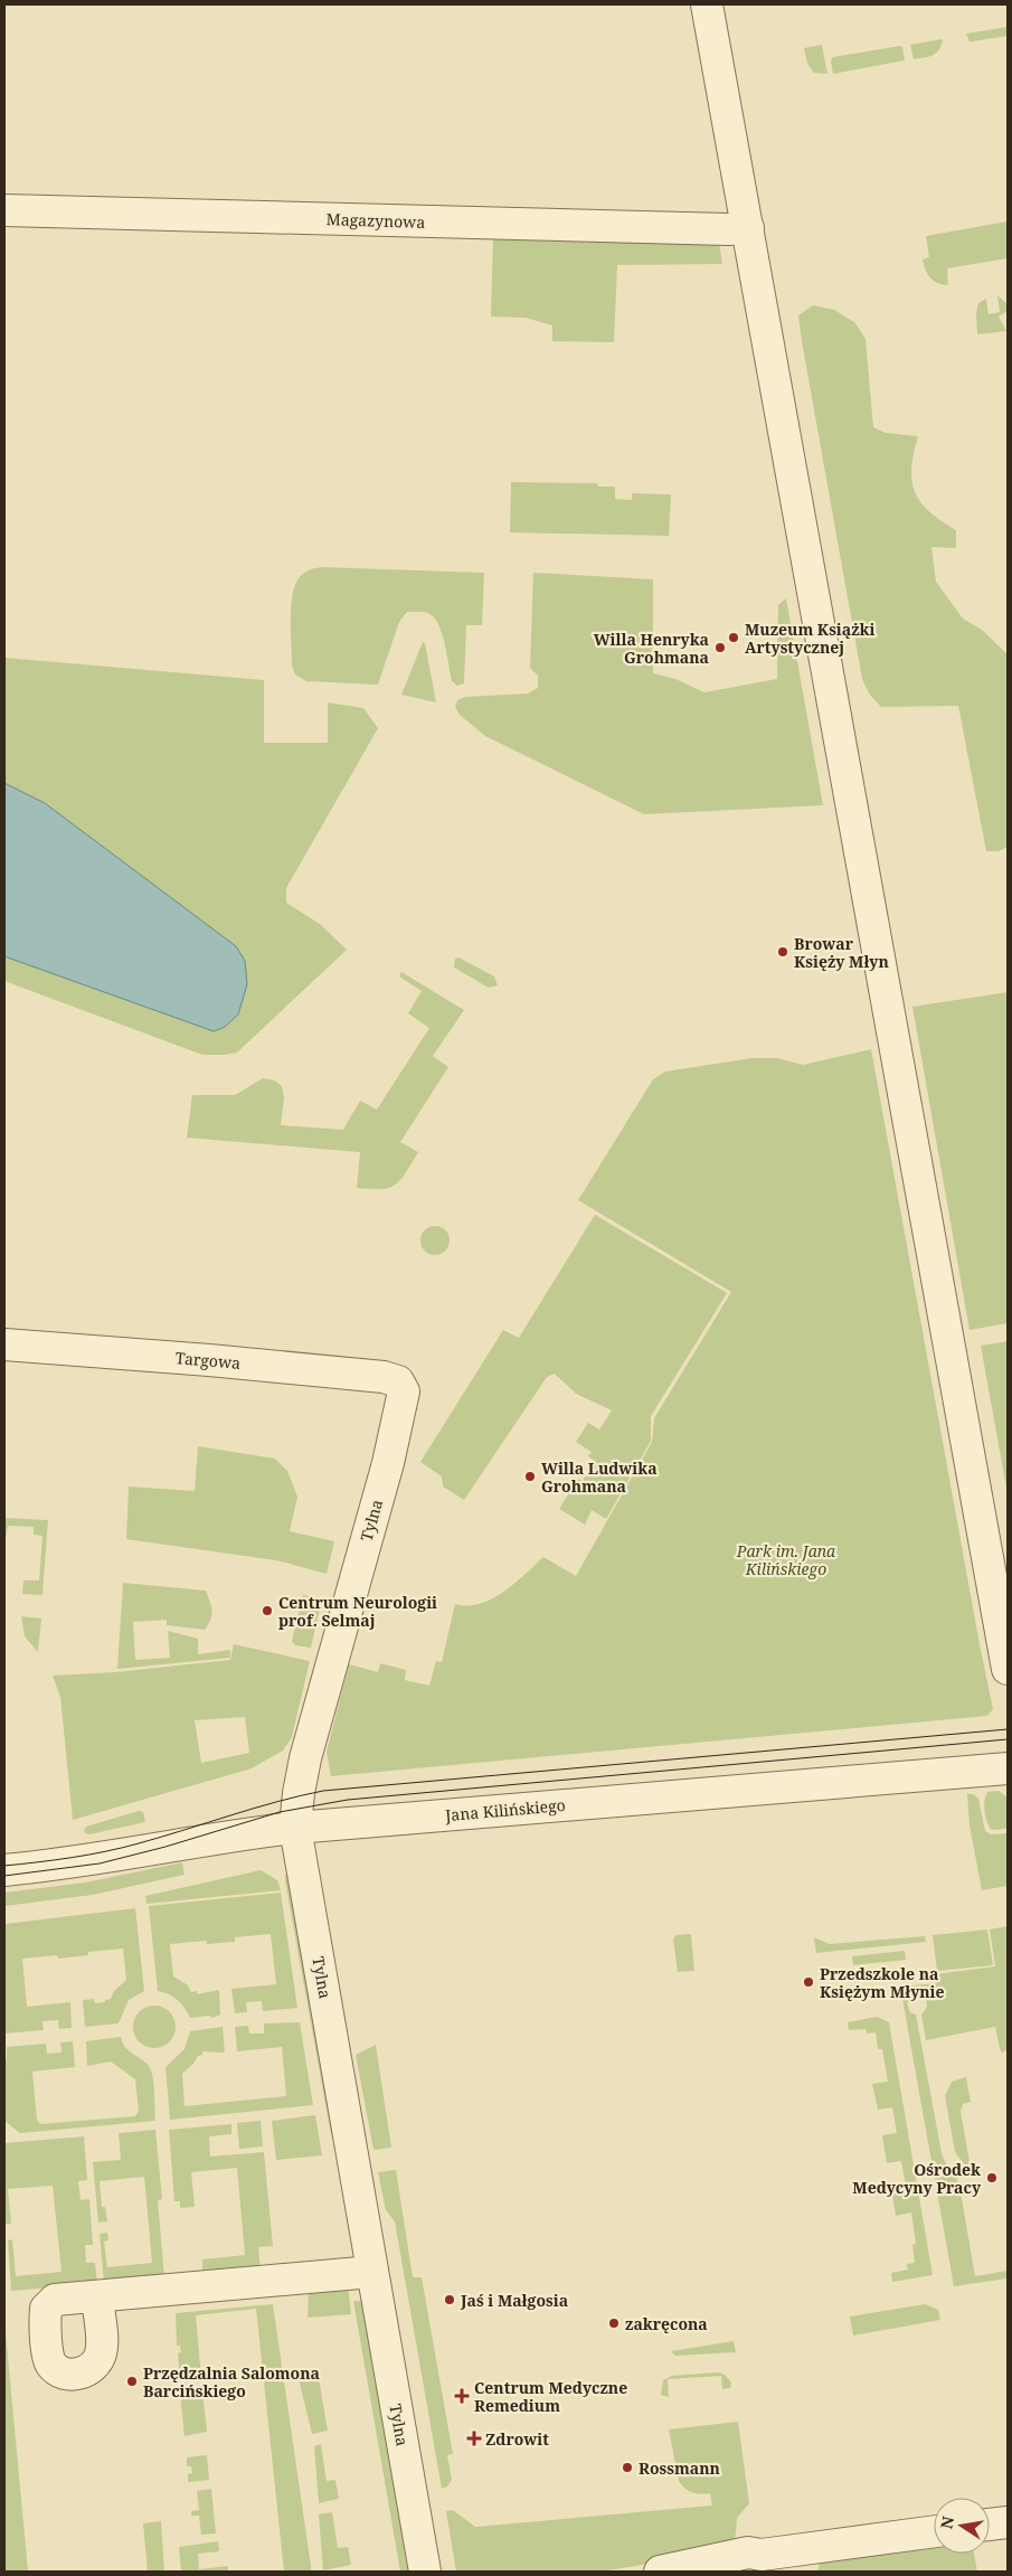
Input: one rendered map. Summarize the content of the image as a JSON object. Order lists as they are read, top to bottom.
{
  "streets": {
    "street": [
      "Magazynowa",
      "Targowa",
      "Tylna",
      "Jana Kilińskiego"
    ]
  },
  "crossings": [
    ["Targowa", "Tylna"],
    ["Tylna", "Jana Kilińskiego"]
  ],
  "parks": ["Park im. Jana Kilińskiego"],
  "places": {
    "other": [
      "Muzeum Książki Artystycznej",
      "Willa Henryka Grohmana",
      "Browar Księży Młyn",
      "Willa Ludwika Grohmana",
      "Centrum Neurologii prof. Selmaj",
      "Przedszkole na Księżym Młynie",
      "Ośrodek Medycyny Pracy",
      "Jaś i Małgosia",
      "zakręcona",
      "Przędzalnia Salomona Barcińskiego",
      "Rossmann"
    ],
    "health": ["Centrum Medyczne Remedium", "Zdrowit"]
  },
  "north": "left"
}
